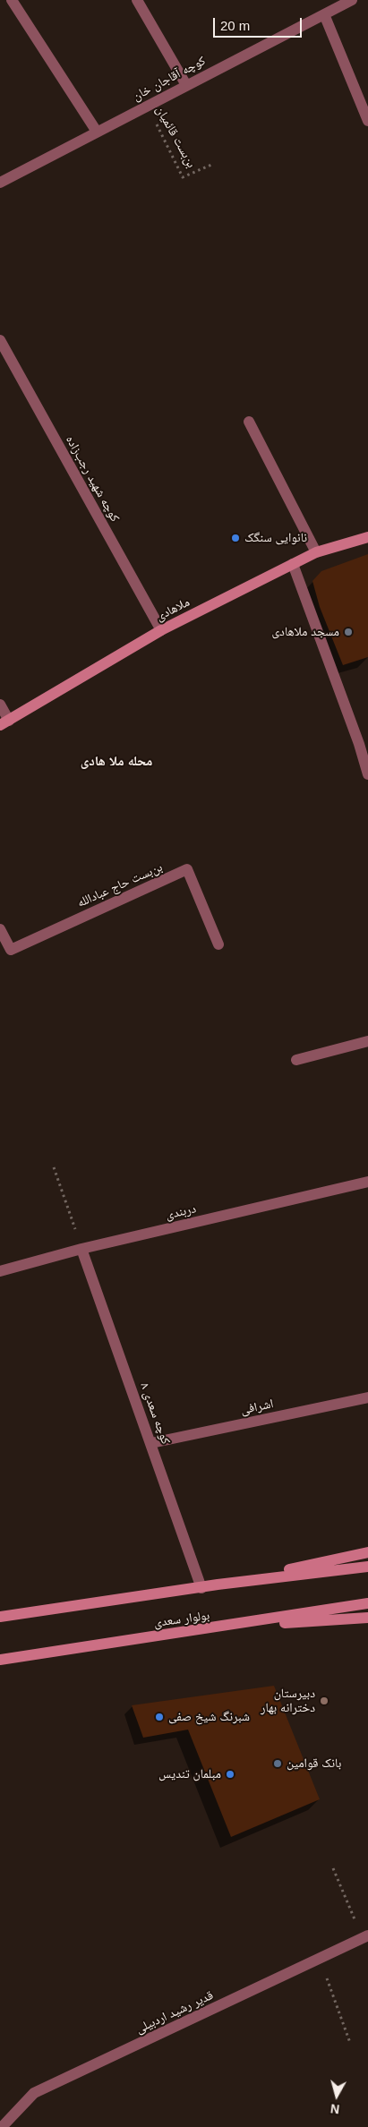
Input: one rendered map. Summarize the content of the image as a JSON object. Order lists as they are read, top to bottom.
{
  "streets": {
    "main road": ["ملاهادی", "بولوار سعدی"],
    "street": [
      "کوچه آقاجان خان",
      "کوچه شهید رجب‌زاده",
      "بن‌بست حاج عبادالله",
      "دربندی",
      "اشرافی",
      "کوچه سعدی ۸",
      "قدیر رشید اردبیلی"
    ],
    "path": ["بن‌بست قائمیان"]
  },
  "crossings": [
    ["کوچه آقاجان خان", "بن‌بست قائمیان"],
    ["کوچه شهید رجب‌زاده", "ملاهادی"],
    ["دربندی", "کوچه سعدی ۸"],
    ["اشرافی", "کوچه سعدی ۸"]
  ],
  "districts": ["محله ملا هادی"],
  "places": [
    "نانوایی سنگک",
    "مسجد ملاهادی",
    "دبیرستان دخترانه بهار",
    "شبرنگ شیخ صفی",
    "بانک قوامین",
    "مبلمان تندیس"
  ],
  "scale_bar": "20 m",
  "north": "bottom"
}
